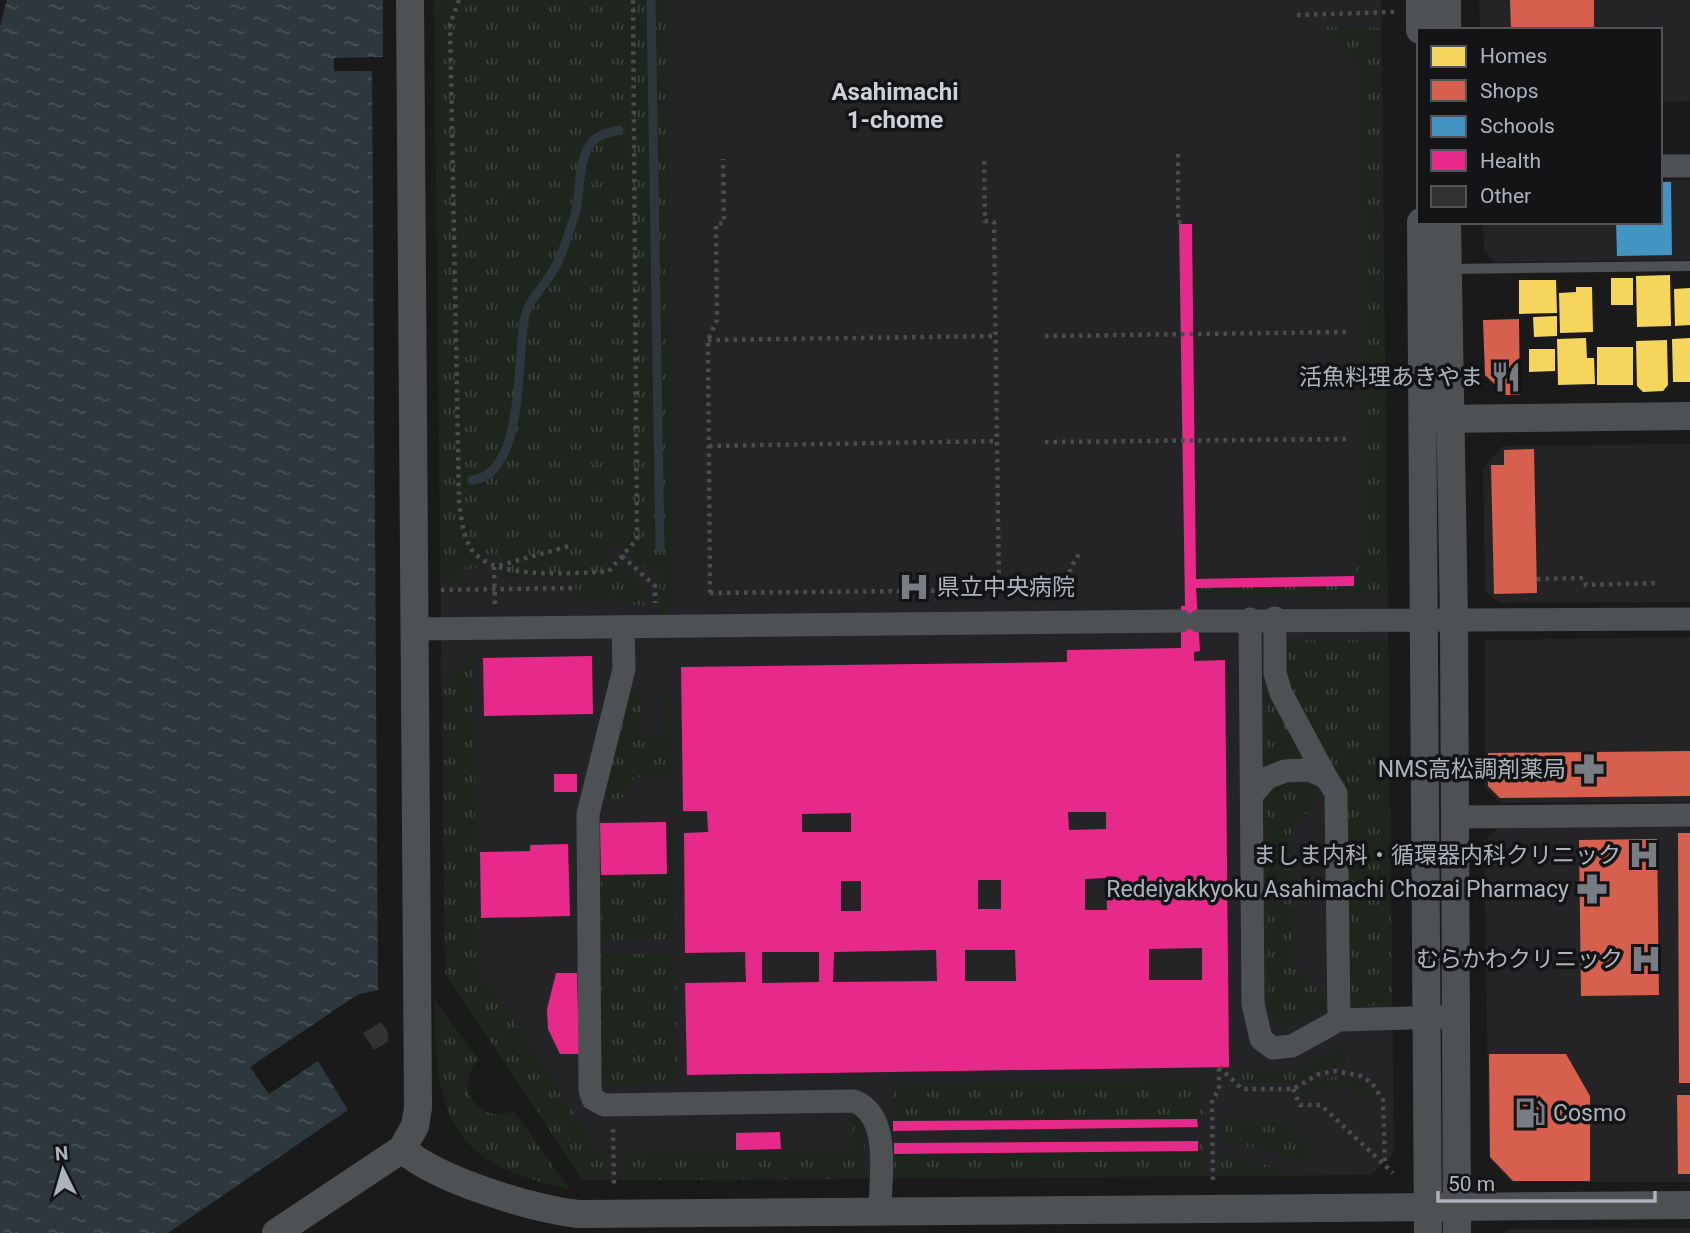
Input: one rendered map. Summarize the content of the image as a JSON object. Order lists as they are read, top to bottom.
{
  "districts": ["Asahimachi 1-chome"],
  "places": {
    "restaurant": ["活魚料理あきやま"],
    "hospital": ["県立中央病院", "ましま内科・循環器内科クリニック", "むらかわクリニック"],
    "pharmacy": ["NMS高松調剤薬局", "Redeiyakkyoku Asahimachi Chozai Pharmacy"],
    "fuel station": ["Cosmo"]
  },
  "legend": [
    "Homes",
    "Shops",
    "Schools",
    "Health",
    "Other"
  ],
  "scale_bar": "50 m",
  "north": "top"
}
